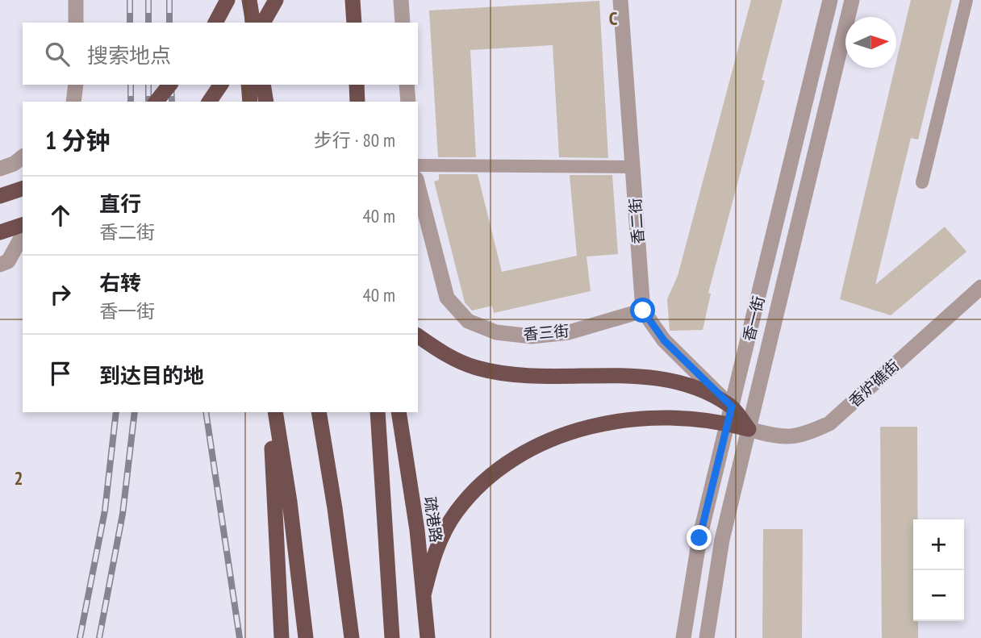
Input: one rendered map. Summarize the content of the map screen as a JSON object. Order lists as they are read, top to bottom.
{
  "streets": {
    "highway": ["疏港路"],
    "street": [
      "香二街",
      "香一街",
      "香三街",
      "香炉礁街"
    ]
  },
  "crossings": [
    ["香二街", "香三街"],
    ["香一街", "香炉礁街"]
  ],
  "north": "right",
  "page": {
    "search": "搜索地点",
    "heading": ["1 分钟", "步行 · 80 m"],
    "list": [
      ["直行", "香二街", "40 m"],
      ["右转", "香一街", "40 m"],
      "到达目的地"
    ],
    "map_buttons": ["+", "−"]
  },
  "grid": {
    "columns": ["C"],
    "rows": ["2"]
  }
}
